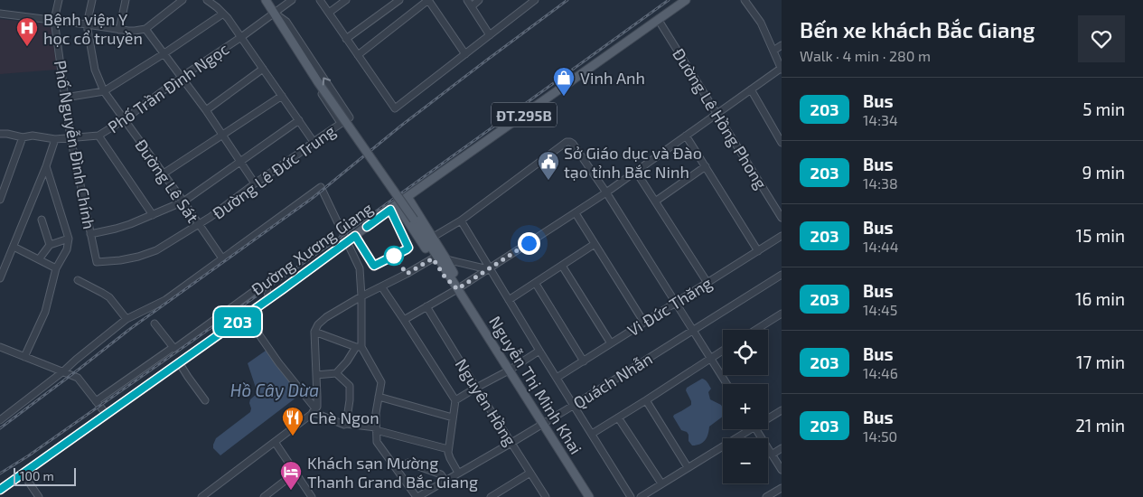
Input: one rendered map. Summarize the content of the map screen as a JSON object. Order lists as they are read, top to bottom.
{
  "streets": {
    "main road": ["ĐT.295B", "Đường Xương Giang", "Nguyễn Thị Minh Khai"],
    "street": [
      "Phố Trần Đình Ngọc",
      "Đường Lê Hồng Phong",
      "Phố Nguyễn Đình Chính",
      "Đường Lê Đức Trung",
      "Đường Lê Sát",
      "Vi Đức Thăng",
      "Quách Nhẫn",
      "Nguyên Hồng"
    ]
  },
  "crossings": [
    ["Phố Trần Đình Ngọc", "Phố Nguyễn Đình Chính"],
    ["Phố Trần Đình Ngọc", "Đường Lê Đức Trung"],
    ["Phố Trần Đình Ngọc", "Đường Lê Sát"],
    ["Đường Lê Hồng Phong", "Đường Xương Giang"],
    ["Phố Nguyễn Đình Chính", "Đường Lê Đức Trung"],
    ["Đường Lê Đức Trung", "Đường Lê Sát"],
    ["Quách Nhẫn", "Nguyễn Thị Minh Khai"],
    ["Quách Nhẫn", "Nguyên Hồng"]
  ],
  "water": ["Hồ Cây Dừa"],
  "places": {
    "hospital": ["Bệnh viện Y học cổ truyền"],
    "shop": ["Vinh Anh"],
    "public building": ["Sở Giáo dục và Đào tạo tỉnh Bắc Ninh"],
    "restaurant": ["Chè Ngon"],
    "hotel": ["Khách sạn Mường Thanh Grand Bắc Giang"]
  },
  "lines": ["bus line 203"],
  "scale_bar": "100 m",
  "page": {
    "on_map": "203",
    "heading": ["Bến xe khách Bắc Giang", "Walk · 4 min · 280 m"],
    "list": [
      {
        "mark": "203",
        "name": "Bus",
        "note": "14:34",
        "value": "5 min"
      },
      {
        "mark": "203",
        "name": "Bus",
        "note": "14:38",
        "value": "9 min"
      },
      {
        "mark": "203",
        "name": "Bus",
        "note": "14:44",
        "value": "15 min"
      },
      {
        "mark": "203",
        "name": "Bus",
        "note": "14:45",
        "value": "16 min"
      },
      {
        "mark": "203",
        "name": "Bus",
        "note": "14:46",
        "value": "17 min"
      },
      {
        "mark": "203",
        "name": "Bus",
        "note": "14:50",
        "value": "21 min"
      }
    ],
    "map_buttons": ["+", "−"],
    "scale": "100 m"
  }
}
